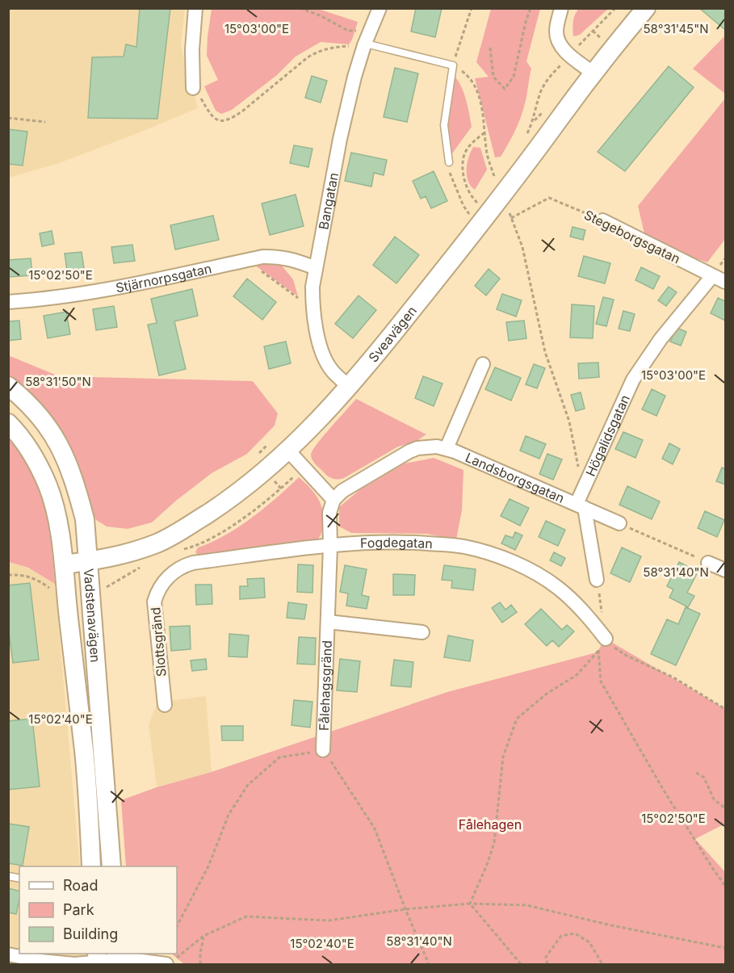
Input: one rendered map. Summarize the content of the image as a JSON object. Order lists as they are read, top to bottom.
{
  "streets": {
    "main road": ["Sveavägen", "Vadstenavägen"],
    "street": [
      "Bangatan",
      "Stegeborgsgatan",
      "Stjärnorpsgatan",
      "Högalidsgatan",
      "Landsborgsgatan",
      "Fogdegatan",
      "Slottsgränd",
      "Fålehagsgränd"
    ]
  },
  "crossings": [
    ["Bangatan", "Stjärnorpsgatan"],
    ["Bangatan", "Sveavägen"],
    ["Stegeborgsgatan", "Högalidsgatan"],
    ["Sveavägen", "Vadstenavägen"],
    ["Högalidsgatan", "Landsborgsgatan"],
    ["Fogdegatan", "Slottsgränd"],
    ["Fogdegatan", "Fålehagsgränd"]
  ],
  "parks": ["Fålehagen"],
  "legend": ["Road", "Park", "Building"],
  "coordinates": [
    "58°31'45\"N",
    "15°03'00\"E",
    "15°02'50\"E",
    "58°31'50\"N",
    "58°31'40\"N",
    "15°02'40\"E"
  ]
}
